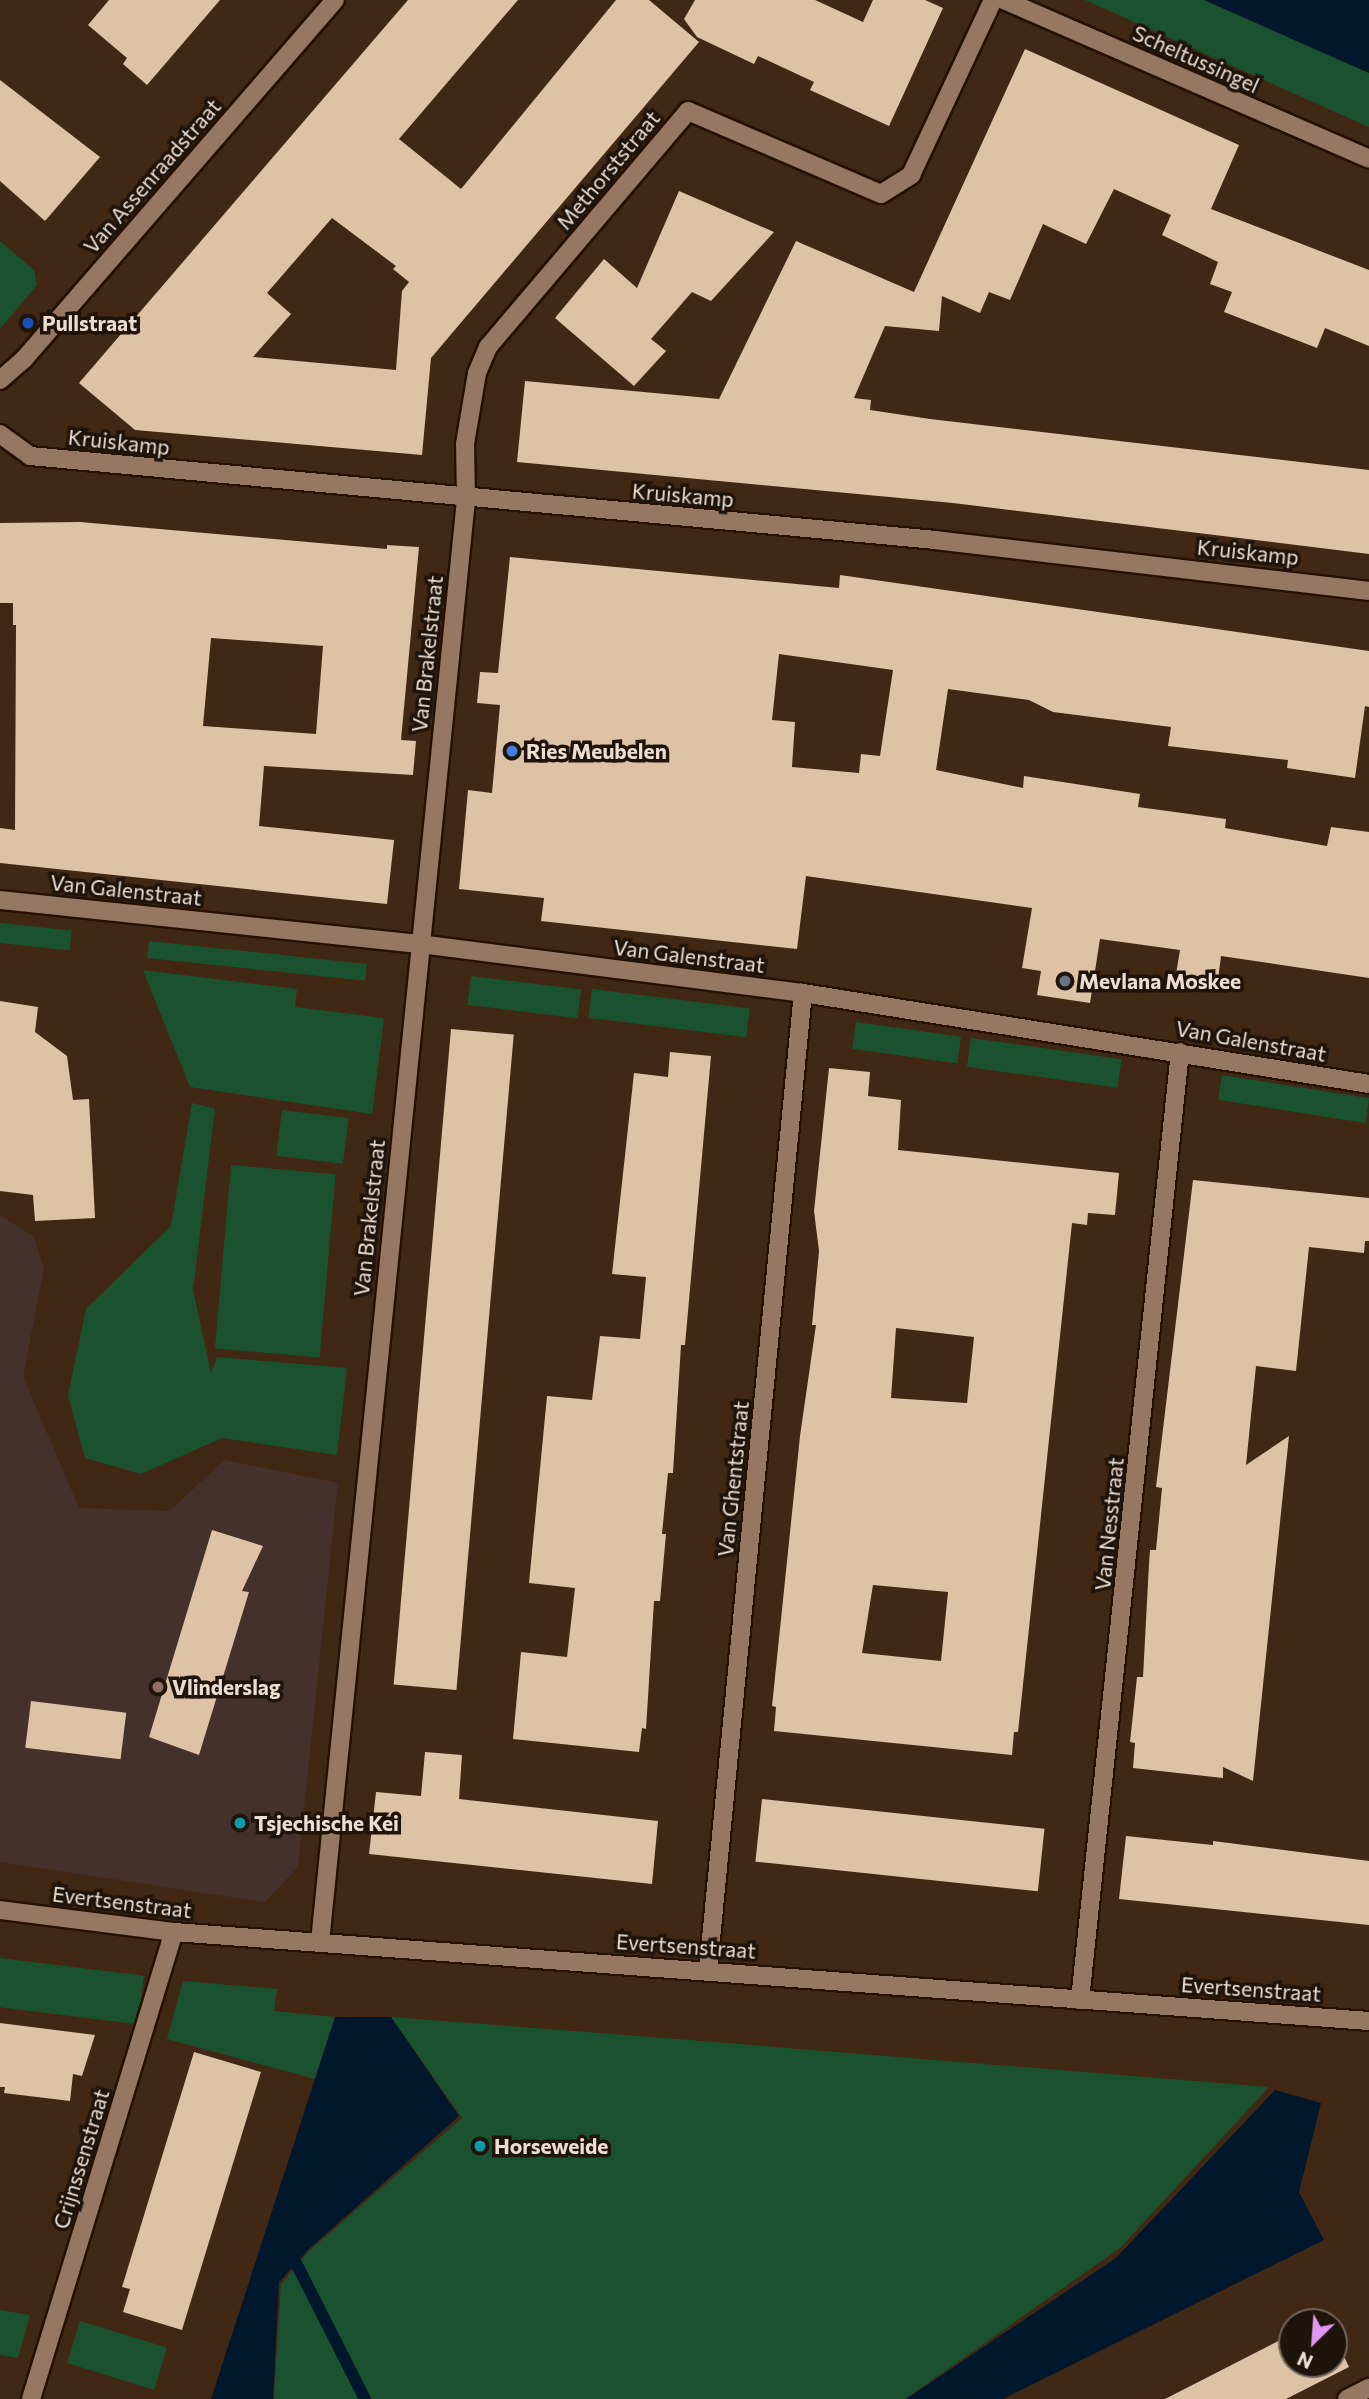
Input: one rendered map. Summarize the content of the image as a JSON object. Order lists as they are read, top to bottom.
{
  "streets": {
    "street": [
      "Scheltussingel",
      "Methorststraat",
      "Van Assenraadstraat",
      "Kruiskamp",
      "Van Brakelstraat",
      "Van Galenstraat",
      "Van Ghentstraat",
      "Van Nesstraat",
      "Evertsenstraat",
      "Crijnssenstraat"
    ]
  },
  "crossings": [
    ["Methorststraat", "Kruiskamp"],
    ["Methorststraat", "Van Brakelstraat"],
    ["Kruiskamp", "Van Brakelstraat"],
    ["Van Brakelstraat", "Van Galenstraat"],
    ["Van Brakelstraat", "Evertsenstraat"],
    ["Van Galenstraat", "Van Ghentstraat"],
    ["Van Galenstraat", "Van Nesstraat"],
    ["Van Ghentstraat", "Evertsenstraat"],
    ["Van Nesstraat", "Evertsenstraat"],
    ["Evertsenstraat", "Crijnssenstraat"]
  ],
  "places": [
    "Pullstraat",
    "Ries Meubelen",
    "Mevlana Moskee",
    "Vlinderslag",
    "Tsjechische Kei",
    "Horseweide"
  ],
  "north": "bottom left"
}
